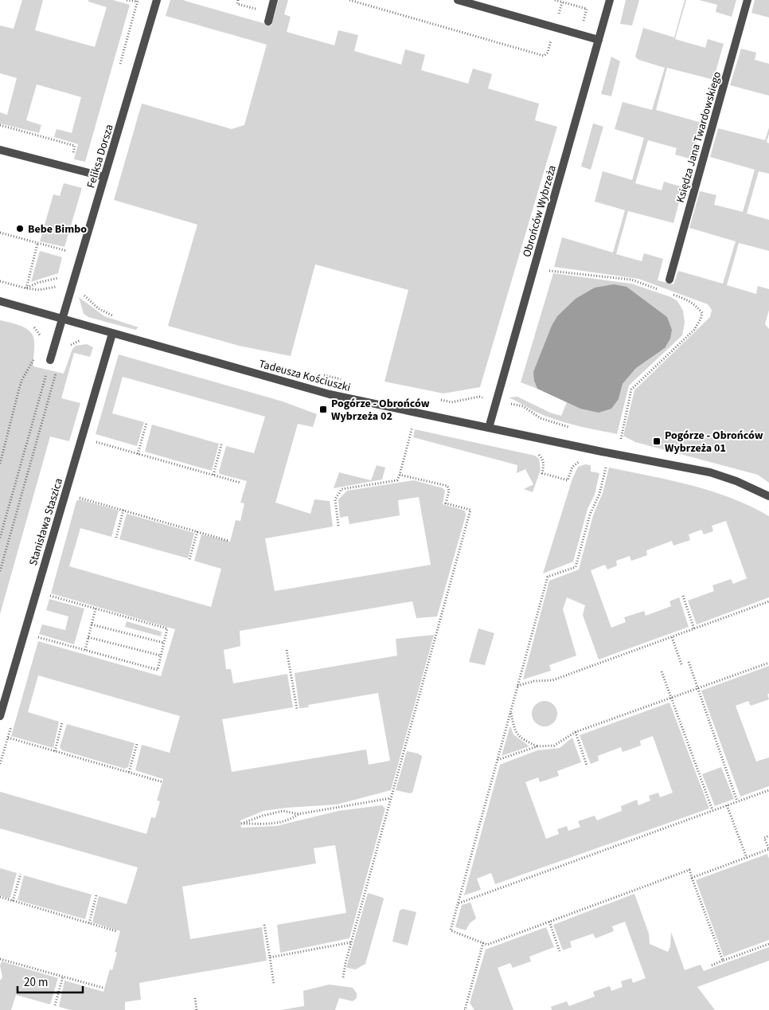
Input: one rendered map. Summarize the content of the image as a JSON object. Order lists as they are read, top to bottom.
{
  "streets": {
    "street": [
      "Księdza Jana Twardowskiego",
      "Feliksa Dorsza",
      "Obrońców Wybrzeża",
      "Tadeusza Kościuszki",
      "Stanisława Staszica"
    ]
  },
  "crossings": [
    ["Feliksa Dorsza", "Tadeusza Kościuszki"],
    ["Obrońców Wybrzeża", "Tadeusza Kościuszki"],
    ["Tadeusza Kościuszki", "Stanisława Staszica"]
  ],
  "places": {
    "other": ["Bebe Bimbo"],
    "transit": ["Pogórze - Obrońców Wybrzeża 02", "Pogórze - Obrońców Wybrzeża 01"]
  },
  "scale_bar": "20 m"
}
